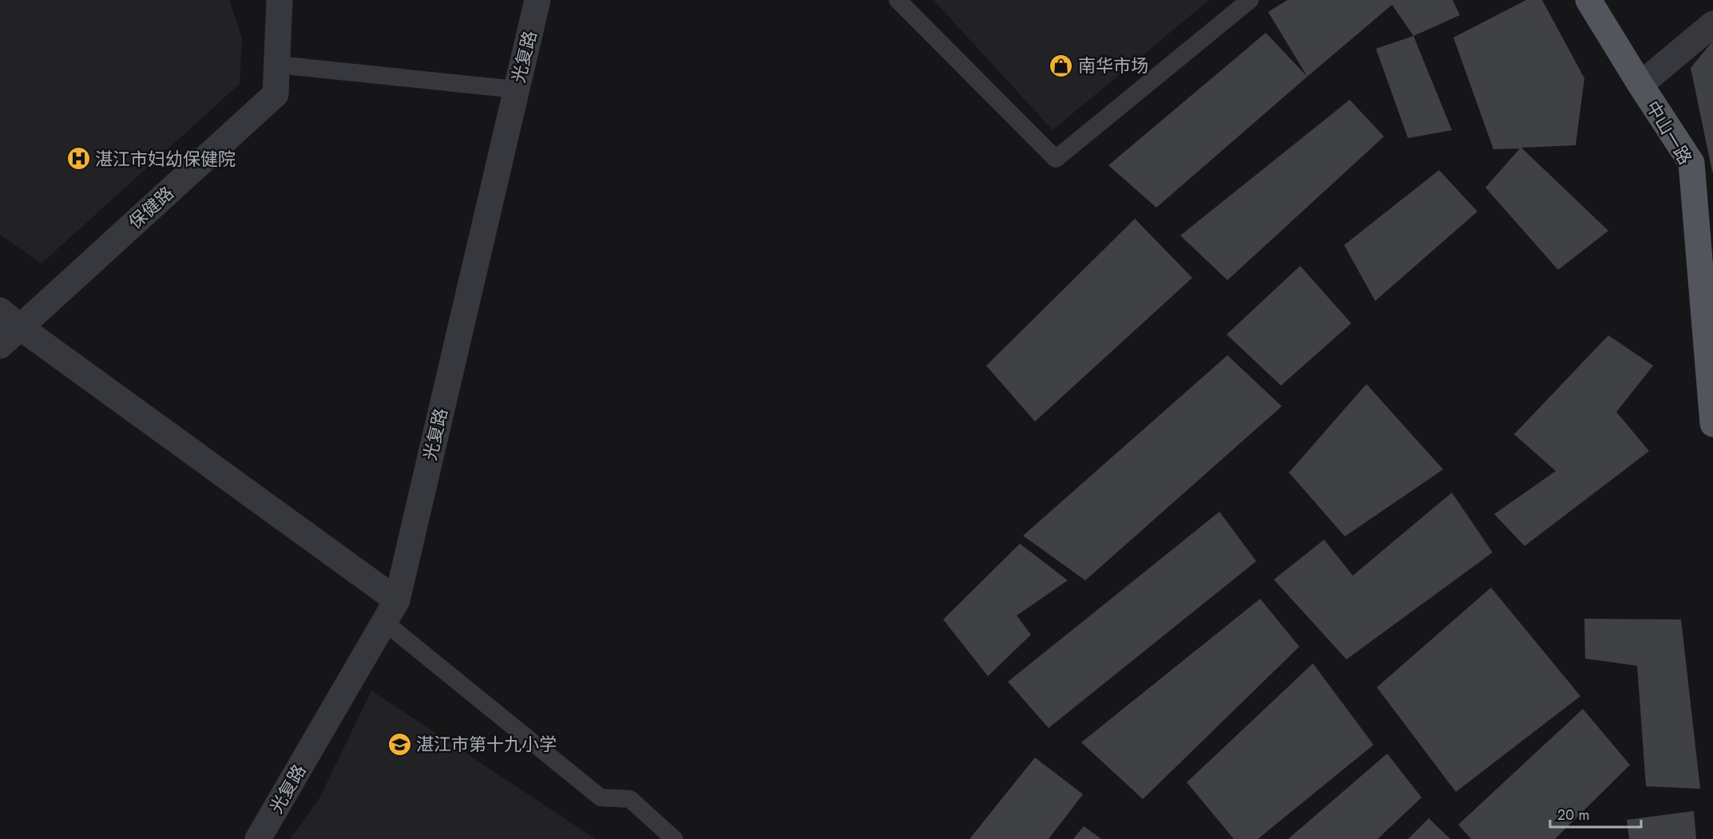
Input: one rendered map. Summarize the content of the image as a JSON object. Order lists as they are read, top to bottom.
{
  "streets": {
    "main road": ["中山一路"],
    "street": ["光复路", "保健路"]
  },
  "places": {
    "shop": ["南华市场"],
    "hospital": ["湛江市妇幼保健院"],
    "school or university": ["湛江市第十九小学"]
  },
  "scale_bar": "20 m"
}
